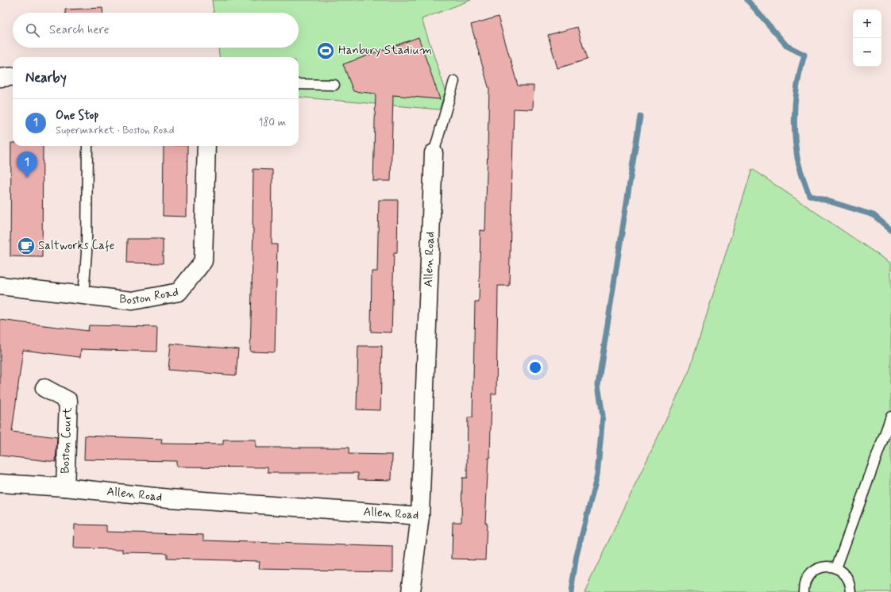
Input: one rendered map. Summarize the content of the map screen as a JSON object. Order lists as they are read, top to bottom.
{
  "streets": {
    "street": ["Allen Road", "Boston Road", "Boston Court"]
  },
  "crossings": [
    ["Allen Road", "Boston Court"]
  ],
  "places": {
    "sports": ["Hanbury Stadium"],
    "cafe": ["Saltworks Cafe"]
  },
  "page": {
    "map_buttons": ["+", "−"],
    "search": "Search here",
    "heading": "Nearby",
    "list": [
      {
        "mark": "1",
        "name": "One Stop",
        "note": "Supermarket · Boston Road",
        "value": "180 m"
      }
    ],
    "pins": "1"
  }
}
